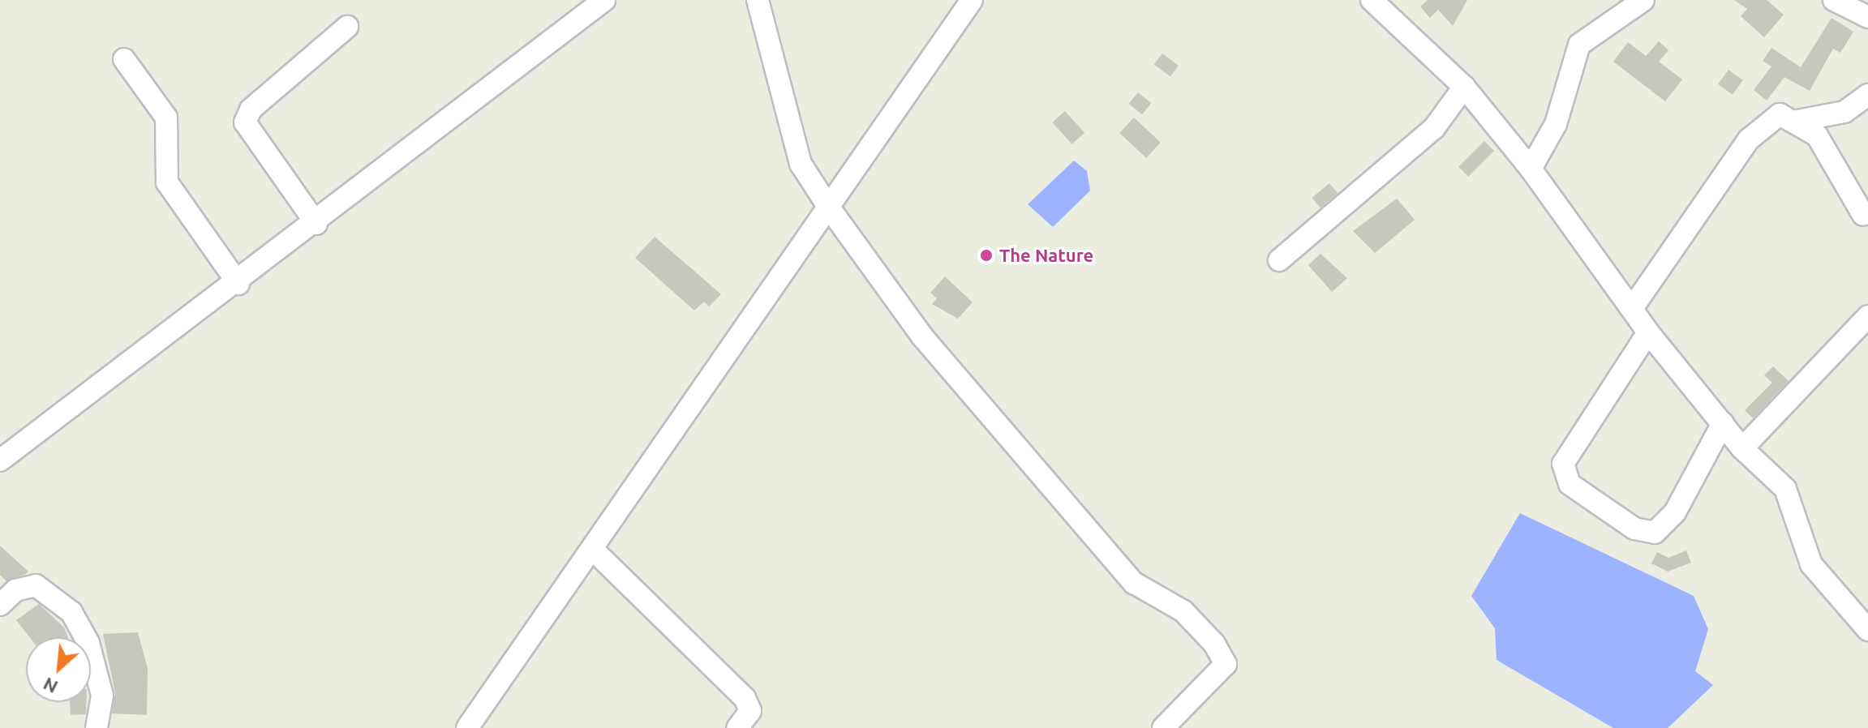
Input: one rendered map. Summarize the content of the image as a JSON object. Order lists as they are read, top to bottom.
{
  "places": ["The Nature"],
  "north": "bottom left"
}
